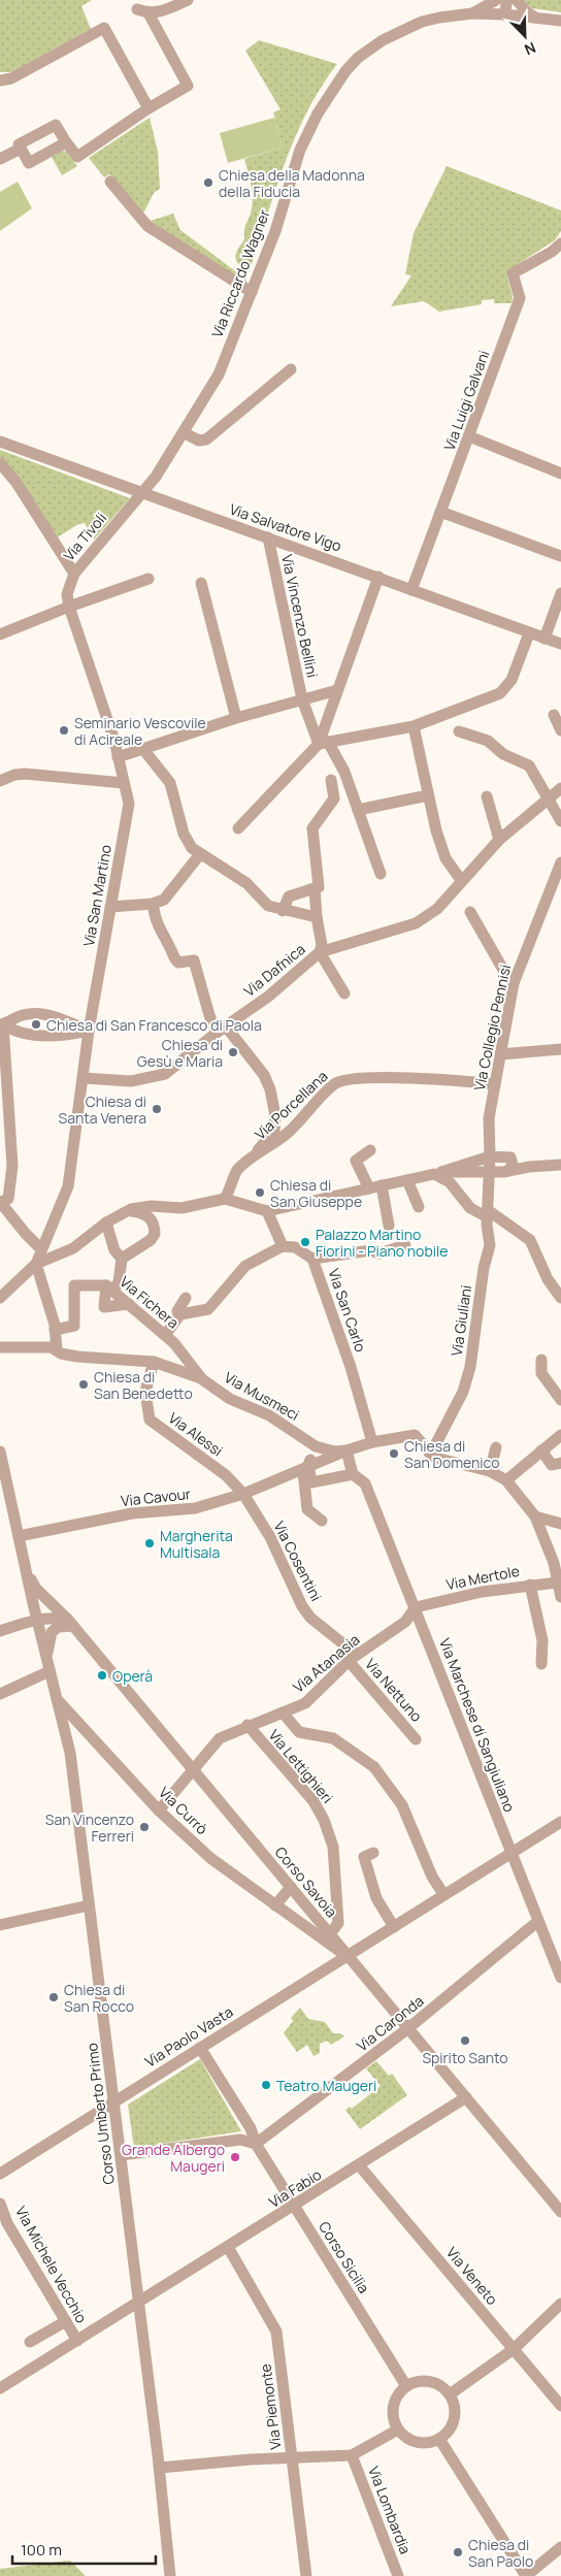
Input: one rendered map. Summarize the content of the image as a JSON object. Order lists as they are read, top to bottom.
{
  "streets": {
    "street": [
      "Via Riccardo Wagner",
      "Via Luigi Galvani",
      "Via Salvatore Vigo",
      "Via Tivoli",
      "Via Vincenzo Bellini",
      "Via San Martino",
      "Via Dafnica",
      "Via Collegio Pennisi",
      "Via Porcellana",
      "Via Fichera",
      "Via San Carlo",
      "Via Giuliani",
      "Via Musmeci",
      "Via Alessi",
      "Via Cavour",
      "Via Cosentini",
      "Via Mertole",
      "Via Atanasia",
      "Via Nettuno",
      "Via Marchese di Sangiuliano",
      "Via Lettighieri",
      "Via Currò",
      "Corso Savoia",
      "Via Caronda",
      "Via Paolo Vasta",
      "Corso Umberto Primo",
      "Via Fabio",
      "Corso Sicilia",
      "Via Michele Vecchio",
      "Via Veneto",
      "Via Piemonte",
      "Via Lombardia"
    ]
  },
  "crossings": [
    ["Via Riccardo Wagner", "Via Salvatore Vigo"],
    ["Via Riccardo Wagner", "Via Tivoli"],
    ["Via Luigi Galvani", "Via Salvatore Vigo"],
    ["Via Salvatore Vigo", "Via Tivoli"],
    ["Via Salvatore Vigo", "Via Vincenzo Bellini"],
    ["Via Tivoli", "Via San Martino"],
    ["Via San Martino", "Via Dafnica"],
    ["Via Collegio Pennisi", "Via Porcellana"],
    ["Via Collegio Pennisi", "Via Giuliani"],
    ["Via Fichera", "Via Musmeci"],
    ["Via San Carlo", "Via Cavour"],
    ["Via Giuliani", "Via Cavour"],
    ["Via Alessi", "Via Cavour"],
    ["Via Alessi", "Via Cosentini"],
    ["Via Cavour", "Via Cosentini"],
    ["Via Cavour", "Corso Umberto Primo"],
    ["Via Cosentini", "Via Atanasia"],
    ["Via Cosentini", "Via Nettuno"],
    ["Via Mertole", "Via Atanasia"],
    ["Via Mertole", "Via Marchese di Sangiuliano"],
    ["Via Atanasia", "Via Nettuno"],
    ["Via Atanasia", "Via Marchese di Sangiuliano"],
    ["Via Atanasia", "Via Lettighieri"],
    ["Via Atanasia", "Via Currò"],
    ["Via Atanasia", "Corso Savoia"],
    ["Via Marchese di Sangiuliano", "Via Caronda"],
    ["Via Marchese di Sangiuliano", "Via Paolo Vasta"],
    ["Via Lettighieri", "Via Currò"],
    ["Via Lettighieri", "Corso Savoia"],
    ["Via Currò", "Corso Savoia"],
    ["Via Currò", "Corso Umberto Primo"],
    ["Corso Savoia", "Via Caronda"],
    ["Corso Savoia", "Via Paolo Vasta"],
    ["Corso Savoia", "Corso Umberto Primo"],
    ["Corso Savoia", "Via Fabio"],
    ["Via Caronda", "Corso Sicilia"],
    ["Via Paolo Vasta", "Corso Umberto Primo"],
    ["Via Paolo Vasta", "Corso Sicilia"],
    ["Corso Umberto Primo", "Via Fabio"],
    ["Via Fabio", "Corso Sicilia"],
    ["Via Fabio", "Via Michele Vecchio"],
    ["Via Fabio", "Via Veneto"],
    ["Via Fabio", "Via Piemonte"]
  ],
  "places": [
    "Chiesa della Madonna della Fiducia",
    "Seminario Vescovile di Acireale",
    "Chiesa di San Francesco di Paola",
    "Chiesa di Gesù e Maria",
    "Chiesa di Santa Venera",
    "Chiesa di San Giuseppe",
    "Palazzo Martino Fiorini - Piano nobile",
    "Chiesa di San Benedetto",
    "Chiesa di San Domenico",
    "Margherita Multisala",
    "Operà",
    "San Vincenzo Ferreri",
    "Chiesa di San Rocco",
    "Spirito Santo",
    "Teatro Maugeri",
    "Grande Albergo Maugeri",
    "Chiesa di San Paolo"
  ],
  "scale_bar": "100 m",
  "north": "bottom right"
}
